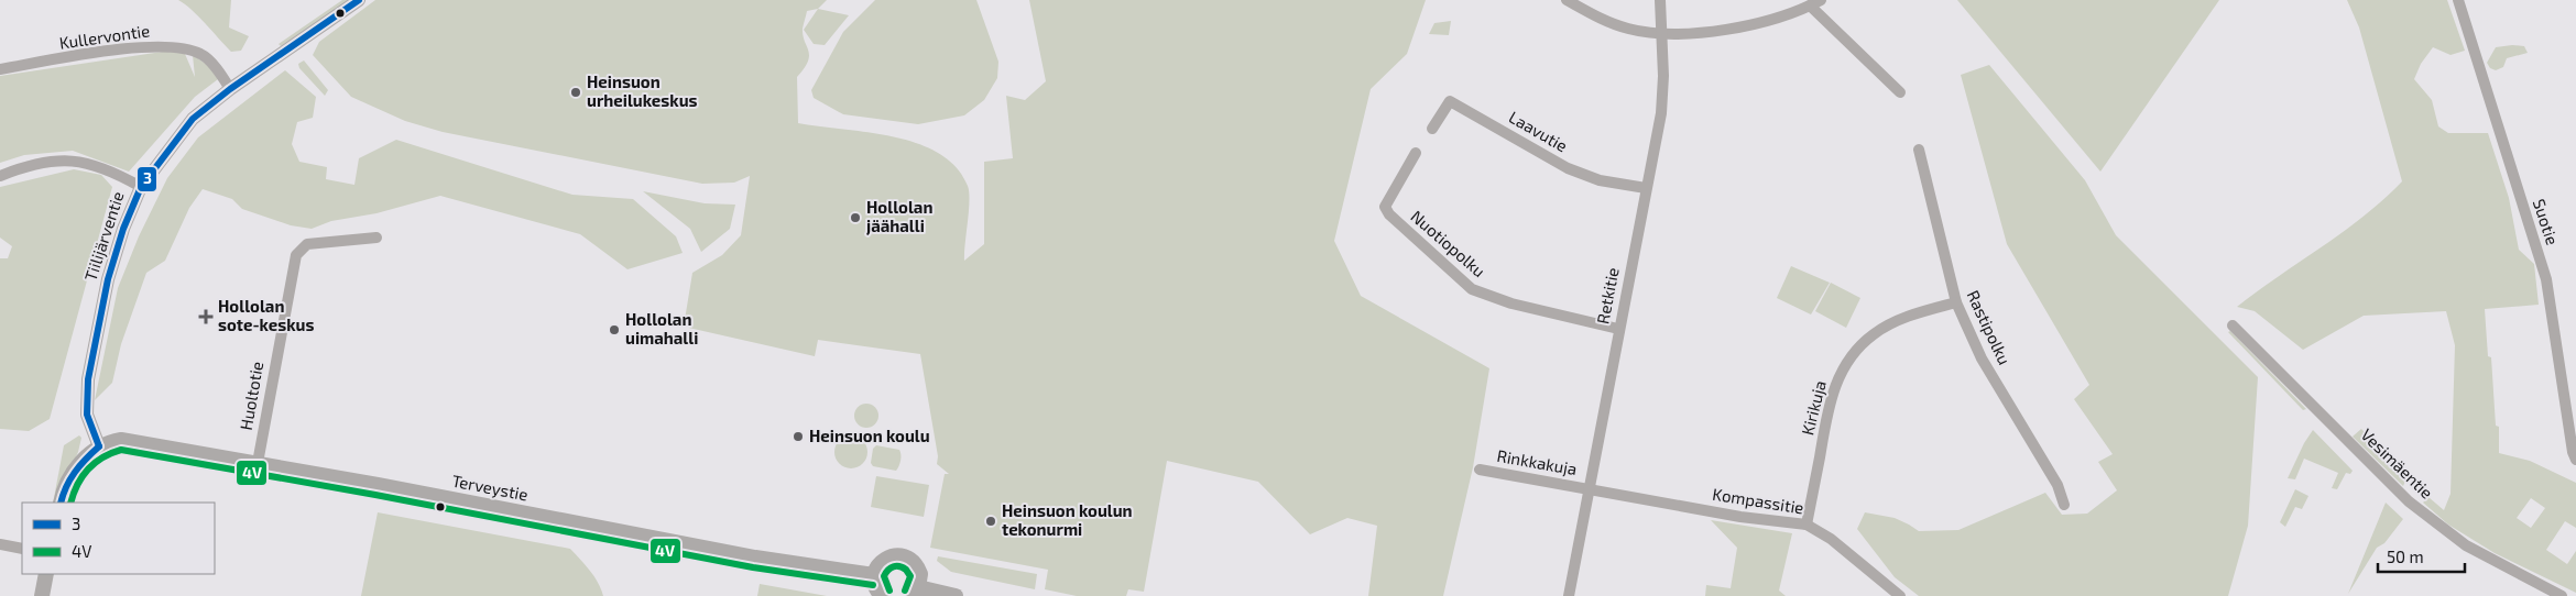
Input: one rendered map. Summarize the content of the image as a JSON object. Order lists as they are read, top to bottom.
{
  "streets": {
    "main road": ["Terveystie"],
    "street": [
      "Kullervontie",
      "Laavutie",
      "Suotie",
      "Tiilijärventie",
      "Nuotiopolku",
      "Retkitie",
      "Rastipolku",
      "Huoltotie",
      "Kirikuja",
      "Rinkkakuja",
      "Vesimäentie",
      "Kompassitie"
    ]
  },
  "crossings": [
    ["Kullervontie", "Tiilijärventie"],
    ["Laavutie", "Retkitie"],
    ["Tiilijärventie", "Terveystie"],
    ["Nuotiopolku", "Retkitie"],
    ["Retkitie", "Rinkkakuja"],
    ["Retkitie", "Kompassitie"],
    ["Rastipolku", "Kirikuja"],
    ["Huoltotie", "Terveystie"],
    ["Kirikuja", "Kompassitie"],
    ["Rinkkakuja", "Kompassitie"]
  ],
  "places": {
    "other": [
      "Heinsuon urheilukeskus",
      "Hollolan jäähalli",
      "Hollolan uimahalli",
      "Heinsuon koulu",
      "Heinsuon koulun tekonurmi"
    ],
    "health": ["Hollolan sote-keskus"]
  },
  "lines": ["transit line 3", "transit line 4V"],
  "legend": ["3", "4V"],
  "scale_bar": "50 m"
}
